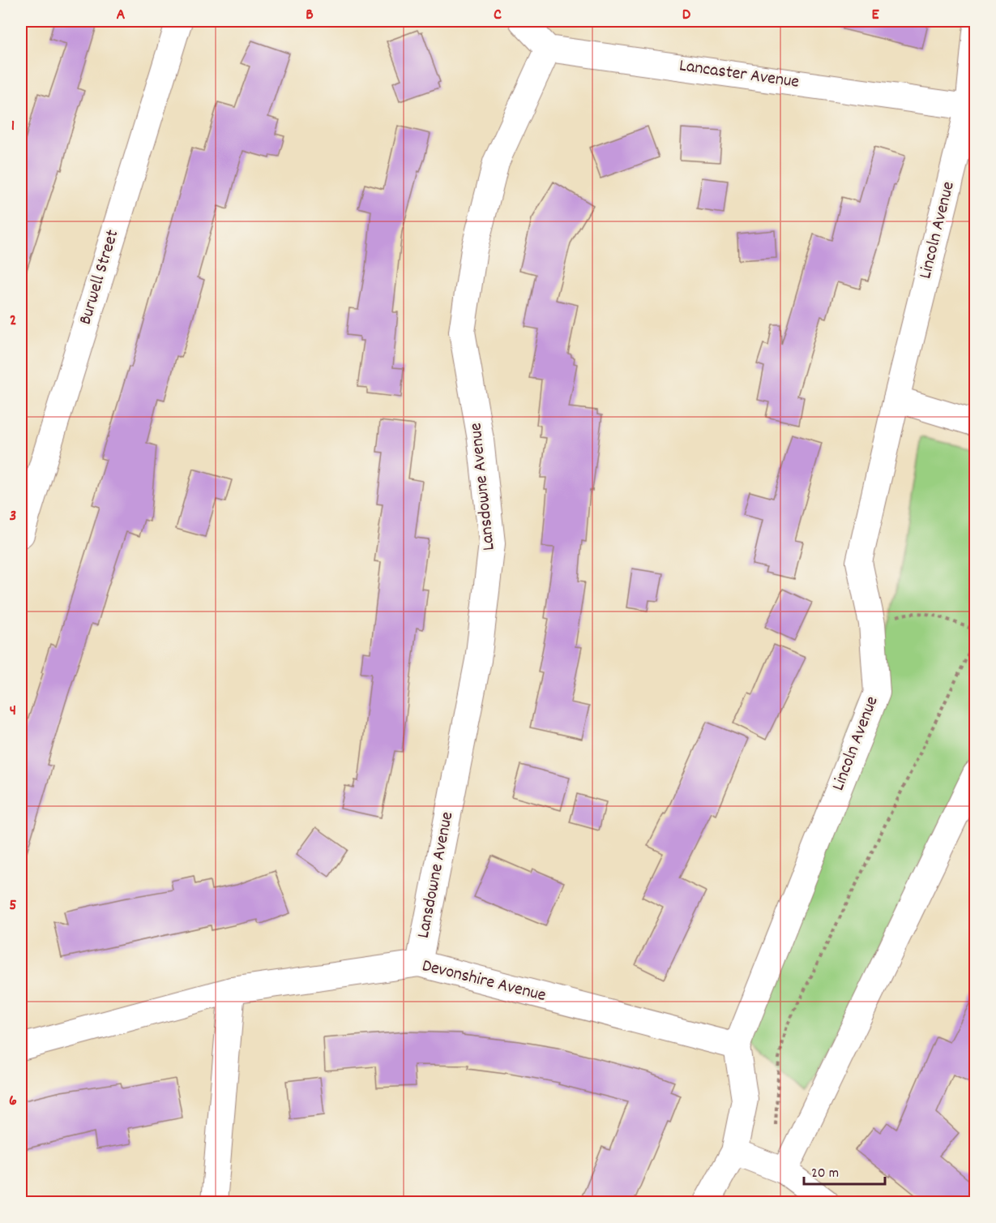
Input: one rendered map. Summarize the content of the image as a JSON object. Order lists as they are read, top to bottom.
{
  "streets": {
    "street": [
      "Lancaster Avenue",
      "Lincoln Avenue",
      "Burwell Street",
      "Lansdowne Avenue",
      "Devonshire Avenue"
    ]
  },
  "crossings": [
    ["Lancaster Avenue", "Lincoln Avenue"],
    ["Lancaster Avenue", "Lansdowne Avenue"],
    ["Lincoln Avenue", "Devonshire Avenue"],
    ["Lansdowne Avenue", "Devonshire Avenue"]
  ],
  "scale_bar": "20 m",
  "grid": {
    "columns": [
      "A",
      "B",
      "C",
      "D",
      "E"
    ],
    "rows": [
      "1",
      "2",
      "3",
      "4",
      "5",
      "6"
    ]
  }
}
